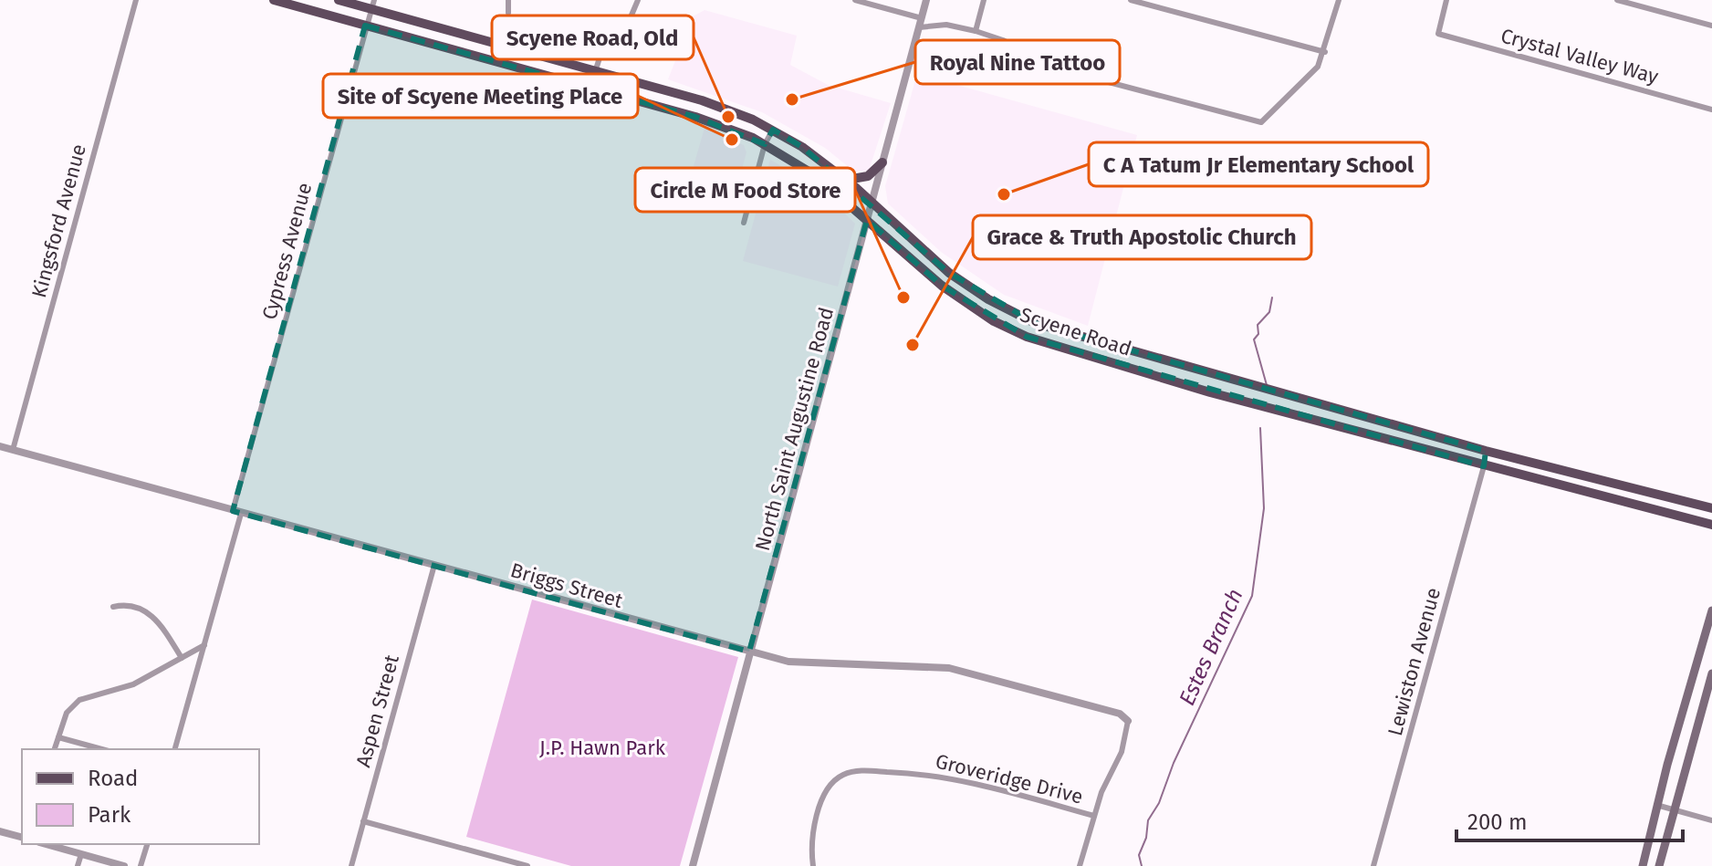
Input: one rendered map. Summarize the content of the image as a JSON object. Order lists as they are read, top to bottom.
{
  "streets": {
    "main road": ["Scyene Road"],
    "street": [
      "Crystal Valley Way",
      "Kingsford Avenue",
      "Cypress Avenue",
      "North Saint Augustine Road",
      "Briggs Street",
      "Lewiston Avenue",
      "Aspen Street",
      "Groveridge Drive"
    ]
  },
  "crossings": [
    ["Kingsford Avenue", "Briggs Street"],
    ["Cypress Avenue", "Scyene Road"],
    ["Cypress Avenue", "Briggs Street"],
    ["Scyene Road", "North Saint Augustine Road"],
    ["Scyene Road", "Lewiston Avenue"],
    ["North Saint Augustine Road", "Briggs Street"],
    ["Briggs Street", "Aspen Street"]
  ],
  "water": ["Estes Branch"],
  "parks": ["J.P. Hawn Park"],
  "places": [
    "Royal Nine Tattoo",
    "Scyene Road, Old",
    "Site of Scyene Meeting Place",
    "C A Tatum Jr Elementary School",
    "Circle M Food Store",
    "Grace & Truth Apostolic Church"
  ],
  "legend": ["Road", "Park"],
  "scale_bar": "200 m"
}
